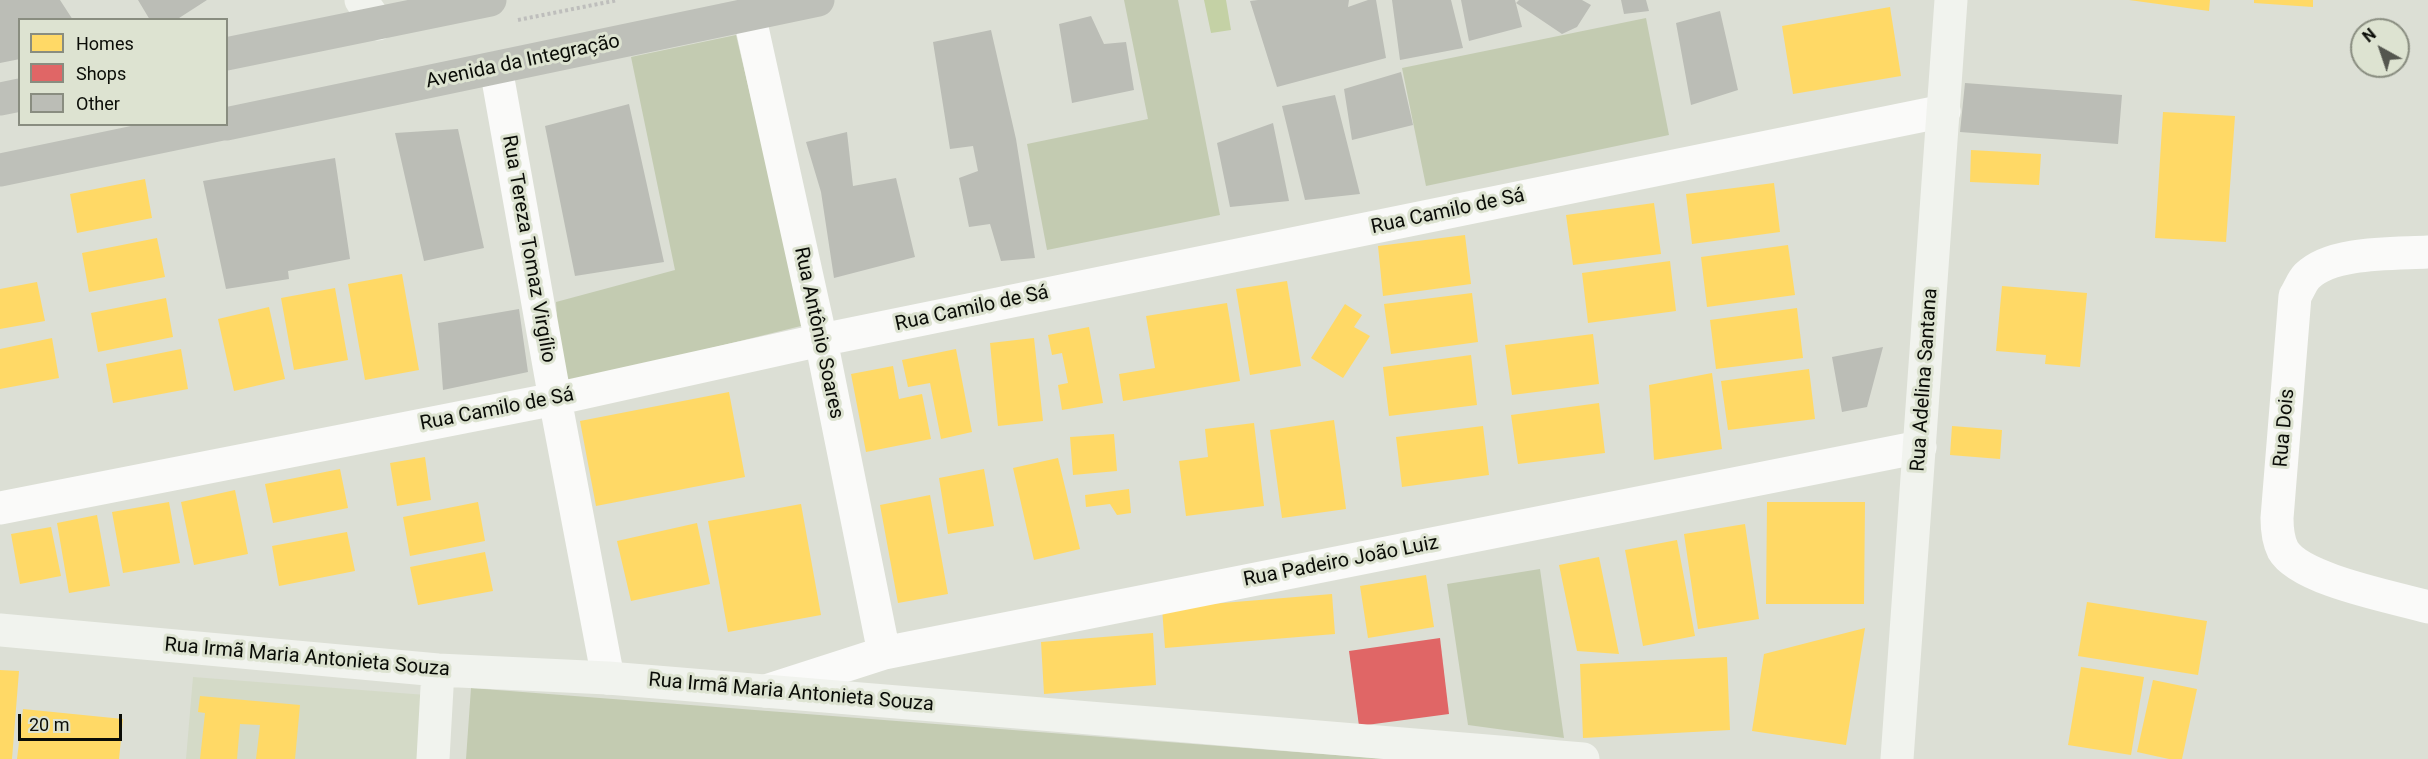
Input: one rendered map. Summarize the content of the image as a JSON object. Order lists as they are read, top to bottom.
{
  "streets": {
    "main road": ["Avenida da Integração"],
    "street": [
      "Rua Camilo de Sá",
      "Rua Tereza Tomaz Virgílio",
      "Rua Antônio Soares",
      "Rua Adelina Santana",
      "Rua Dois",
      "Rua Padeiro João Luiz",
      "Rua Irmã Maria Antonieta Souza"
    ]
  },
  "crossings": [
    ["Avenida da Integração", "Rua Tereza Tomaz Virgílio"],
    ["Avenida da Integração", "Rua Antônio Soares"],
    ["Rua Camilo de Sá", "Rua Tereza Tomaz Virgílio"],
    ["Rua Camilo de Sá", "Rua Antônio Soares"],
    ["Rua Camilo de Sá", "Rua Adelina Santana"],
    ["Rua Tereza Tomaz Virgílio", "Rua Irmã Maria Antonieta Souza"],
    ["Rua Antônio Soares", "Rua Padeiro João Luiz"],
    ["Rua Adelina Santana", "Rua Padeiro João Luiz"],
    ["Rua Padeiro João Luiz", "Rua Irmã Maria Antonieta Souza"]
  ],
  "legend": ["Homes", "Shops", "Other"],
  "scale_bar": "20 m",
  "north": "top left"
}
